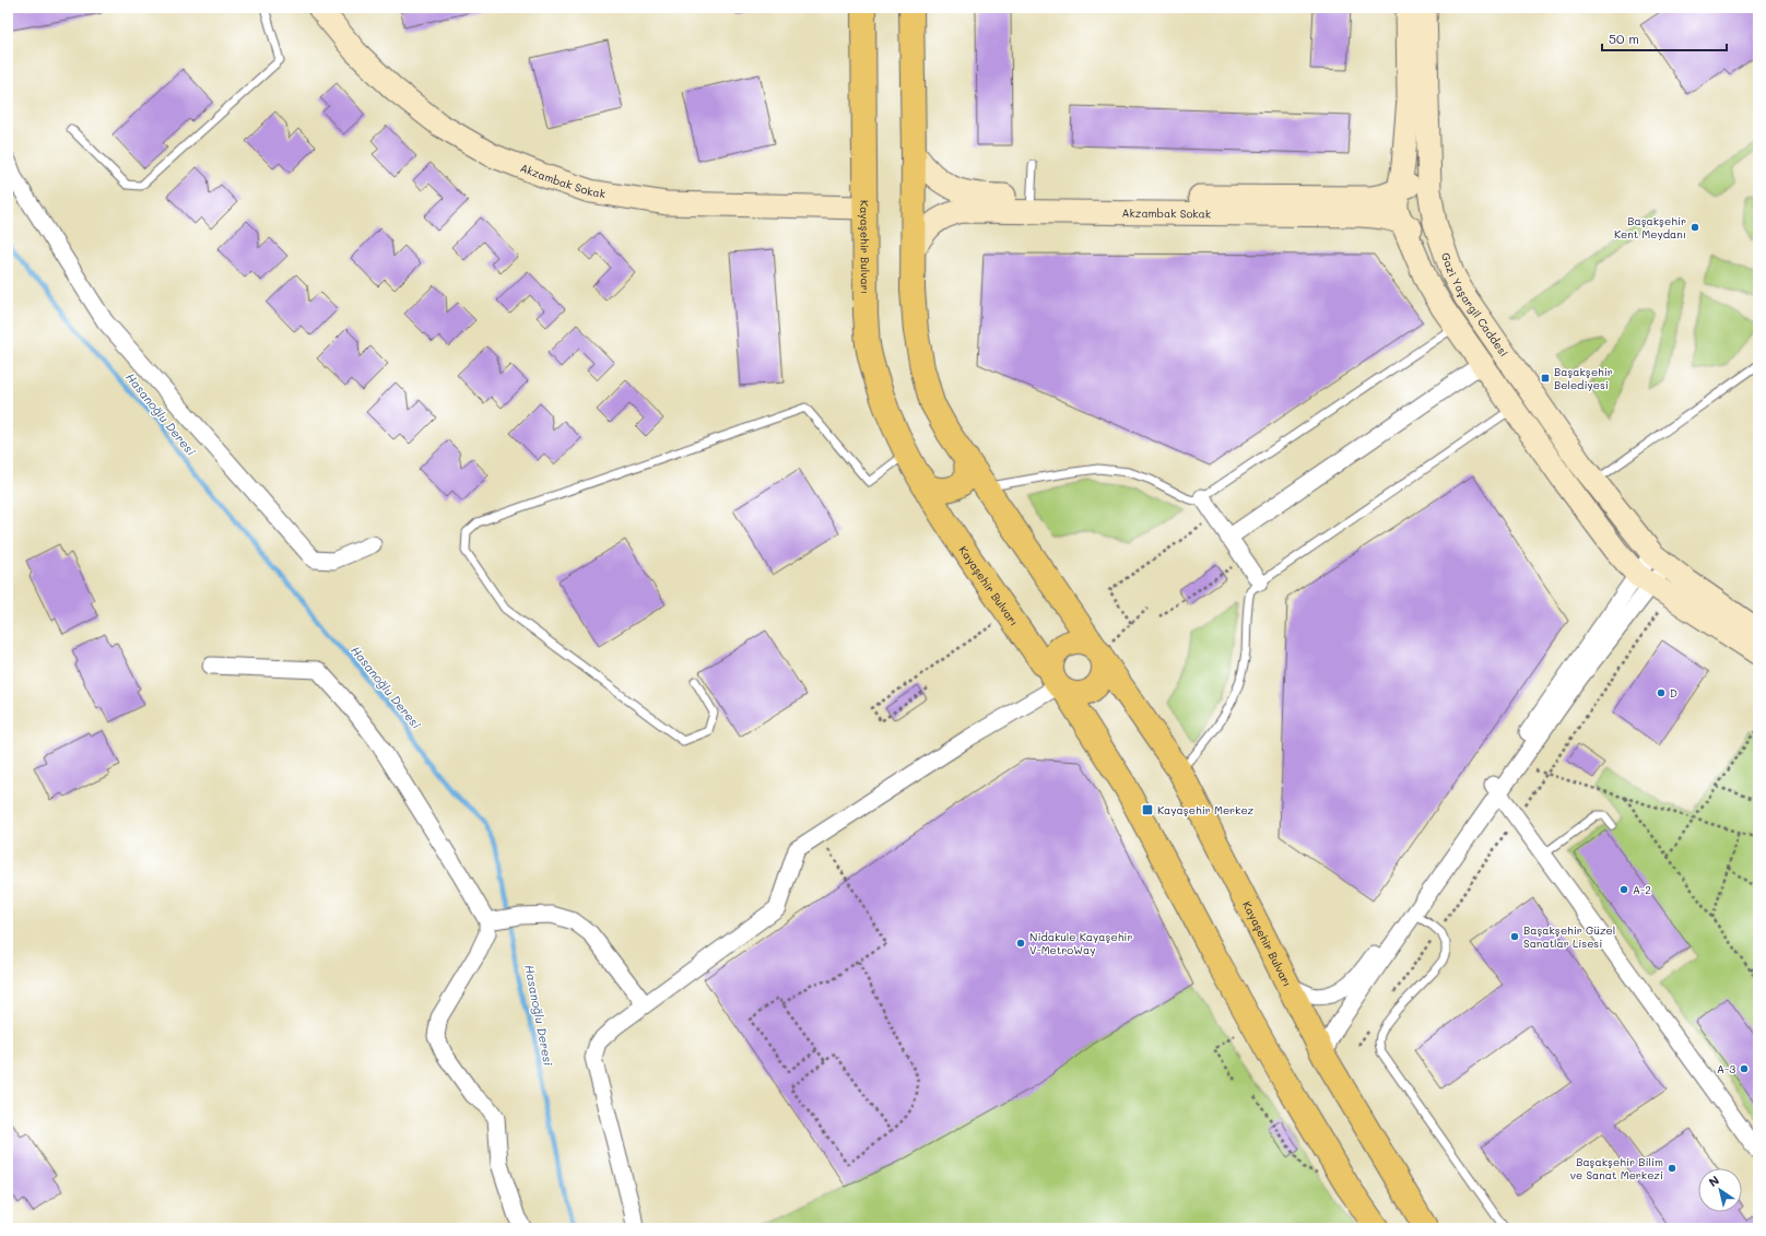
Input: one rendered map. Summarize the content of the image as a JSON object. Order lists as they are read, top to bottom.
{
  "streets": {
    "main road": ["Kayaşehir Bulvarı"],
    "street": ["Akzambak Sokak", "Gazi Yaşargil Caddesi"]
  },
  "crossings": [
    ["Akzambak Sokak", "Kayaşehir Bulvarı"],
    ["Akzambak Sokak", "Gazi Yaşargil Caddesi"]
  ],
  "water": ["Hasanoğlu Deresi"],
  "places": {
    "other": [
      "Başakşehir Kent Meydanı",
      "D",
      "A-2",
      "Başakşehir Güzel Sanatlar Lisesi",
      "Nidakule Kayaşehir V-MetroWay",
      "A-3",
      "Başakşehir Bilim ve Sanat Merkezi"
    ],
    "transit": ["Başakşehir Belediyesi", "Kayaşehir Merkez"]
  },
  "scale_bar": "50 m",
  "north": "top left"
}
